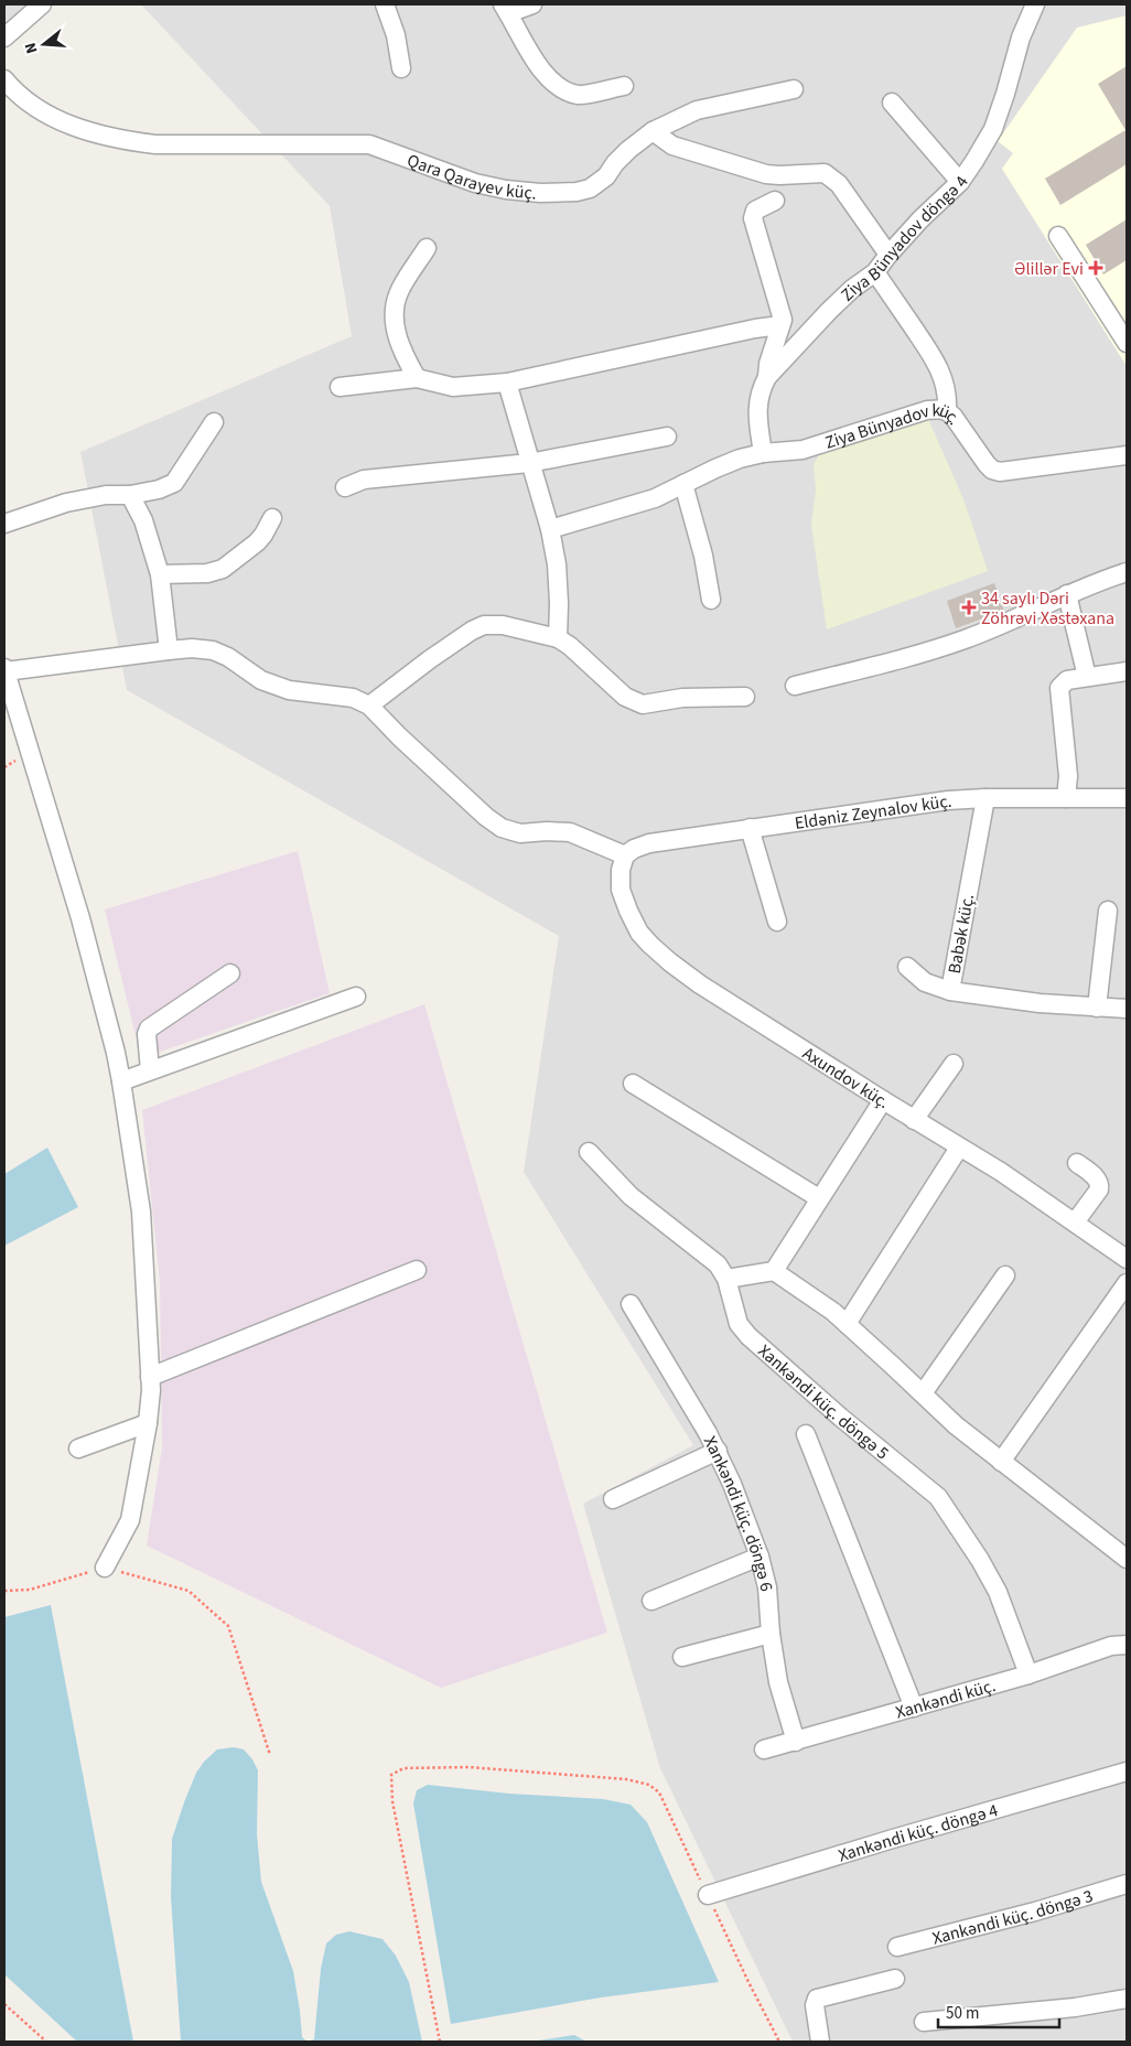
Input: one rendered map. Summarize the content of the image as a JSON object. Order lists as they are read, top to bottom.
{
  "streets": {
    "street": [
      "Qara Qarayev küç.",
      "Ziya Bünyadov döngə 4",
      "Ziya Bünyadov küç.",
      "Eldəniz Zeynalov küç.",
      "Babək küç.",
      "Axundov küç.",
      "Xankəndi küç. döngə 5",
      "Xankəndi küç. döngə 6",
      "Xankəndi küç.",
      "Xankəndi küç. döngə 4",
      "Xankəndi küç. döngə 3"
    ]
  },
  "crossings": [
    ["Ziya Bünyadov döngə 4", "Ziya Bünyadov küç."],
    ["Eldəniz Zeynalov küç.", "Babək küç."],
    ["Eldəniz Zeynalov küç.", "Axundov küç."],
    ["Xankəndi küç. döngə 5", "Xankəndi küç."],
    ["Xankəndi küç. döngə 6", "Xankəndi küç."]
  ],
  "places": {
    "health": ["Əlillər Evi", "34 saylı Dəri Zöhrəvi Xəstəxana"]
  },
  "scale_bar": "50 m",
  "north": "left"
}
